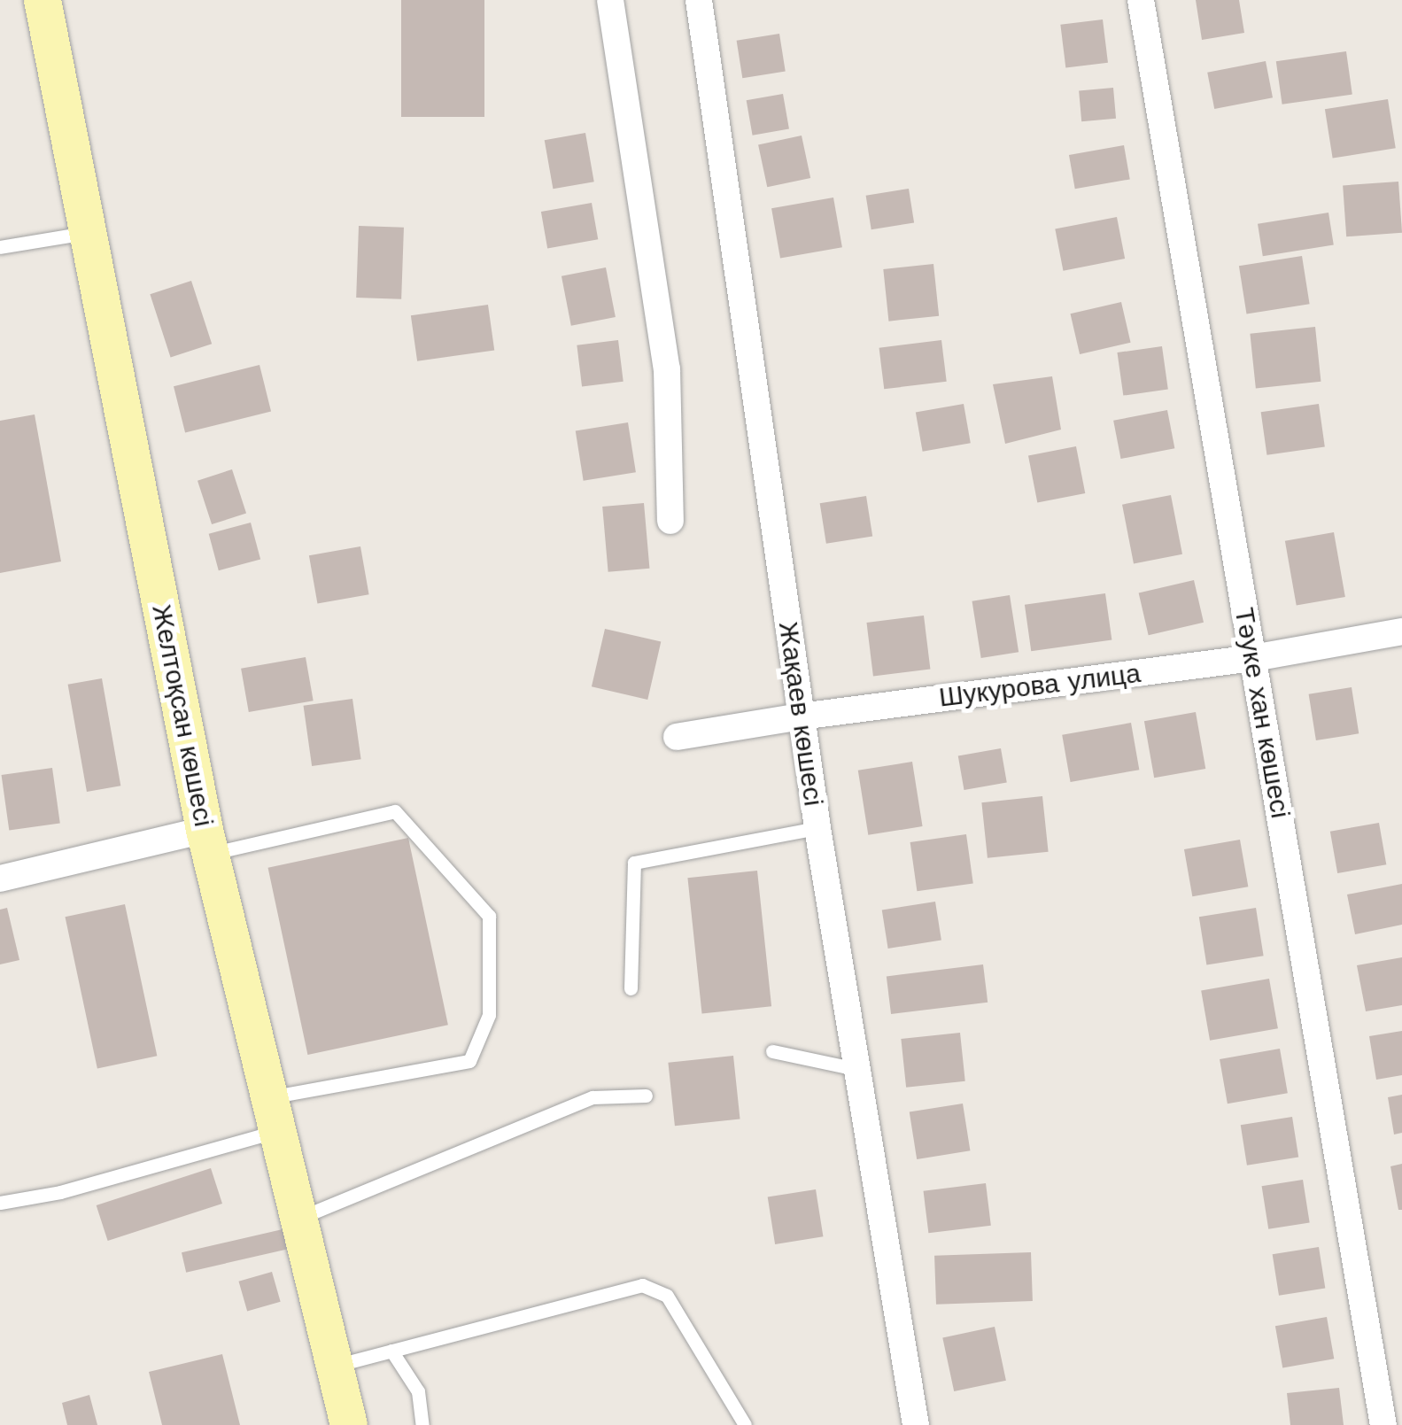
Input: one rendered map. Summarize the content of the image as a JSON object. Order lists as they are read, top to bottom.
{
  "streets": {
    "street": [
      "Шукурова улица",
      "Тәуке хан көшесі",
      "Жақаев көшесі",
      "Желтоқсан көшесі"
    ]
  },
  "crossings": [
    ["Шукурова улица", "Тәуке хан көшесі"],
    ["Шукурова улица", "Жақаев көшесі"]
  ]
}
